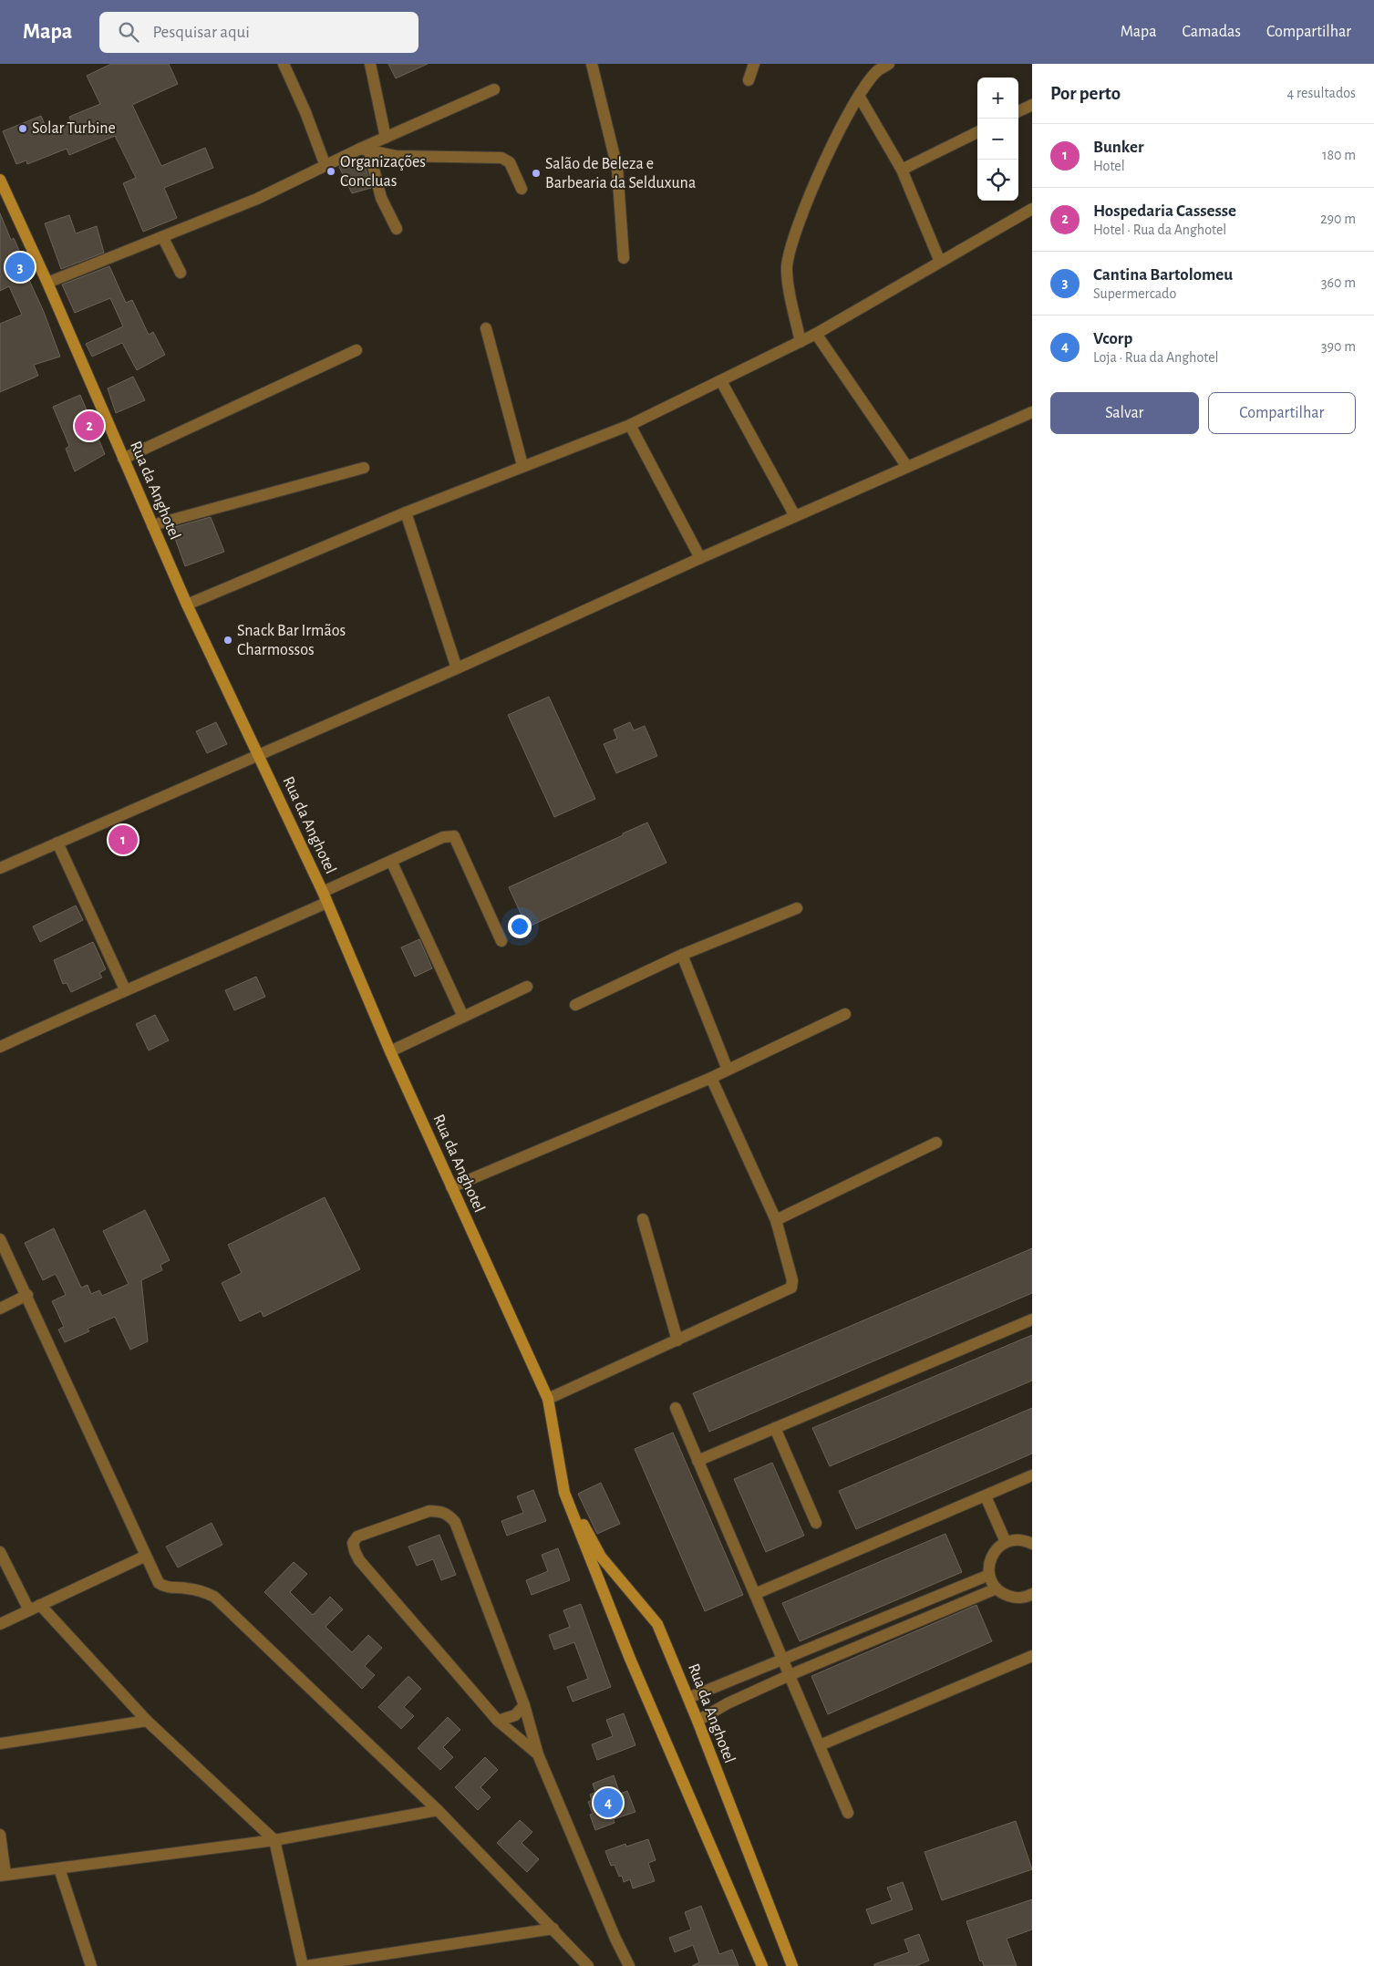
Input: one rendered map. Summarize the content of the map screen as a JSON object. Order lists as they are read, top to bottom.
{
  "streets": {
    "main road": ["Rua da Anghotel"]
  },
  "places": [
    "Solar Turbine",
    "Organizações Concluas",
    "Salão de Beleza e Barbearia da Selduxuna",
    "Snack Bar Irmãos Charmossos"
  ],
  "page": {
    "header": "Mapa",
    "search": "Pesquisar aqui",
    "nav": ["Mapa", "Camadas", "Compartilhar"],
    "heading": ["Por perto", "4 resultados"],
    "map_buttons": ["+", "−"],
    "list": [
      {
        "mark": "1",
        "name": "Bunker",
        "note": "Hotel",
        "value": "180 m"
      },
      {
        "mark": "2",
        "name": "Hospedaria Cassesse",
        "note": "Hotel · Rua da Anghotel",
        "value": "290 m"
      },
      {
        "mark": "3",
        "name": "Cantina Bartolomeu",
        "note": "Supermercado",
        "value": "360 m"
      },
      {
        "mark": "4",
        "name": "Vcorp",
        "note": "Loja · Rua da Anghotel",
        "value": "390 m"
      }
    ],
    "pins": [
      "3",
      "2",
      "1",
      "4"
    ],
    "buttons": ["Salvar", "Compartilhar"]
  }
}
